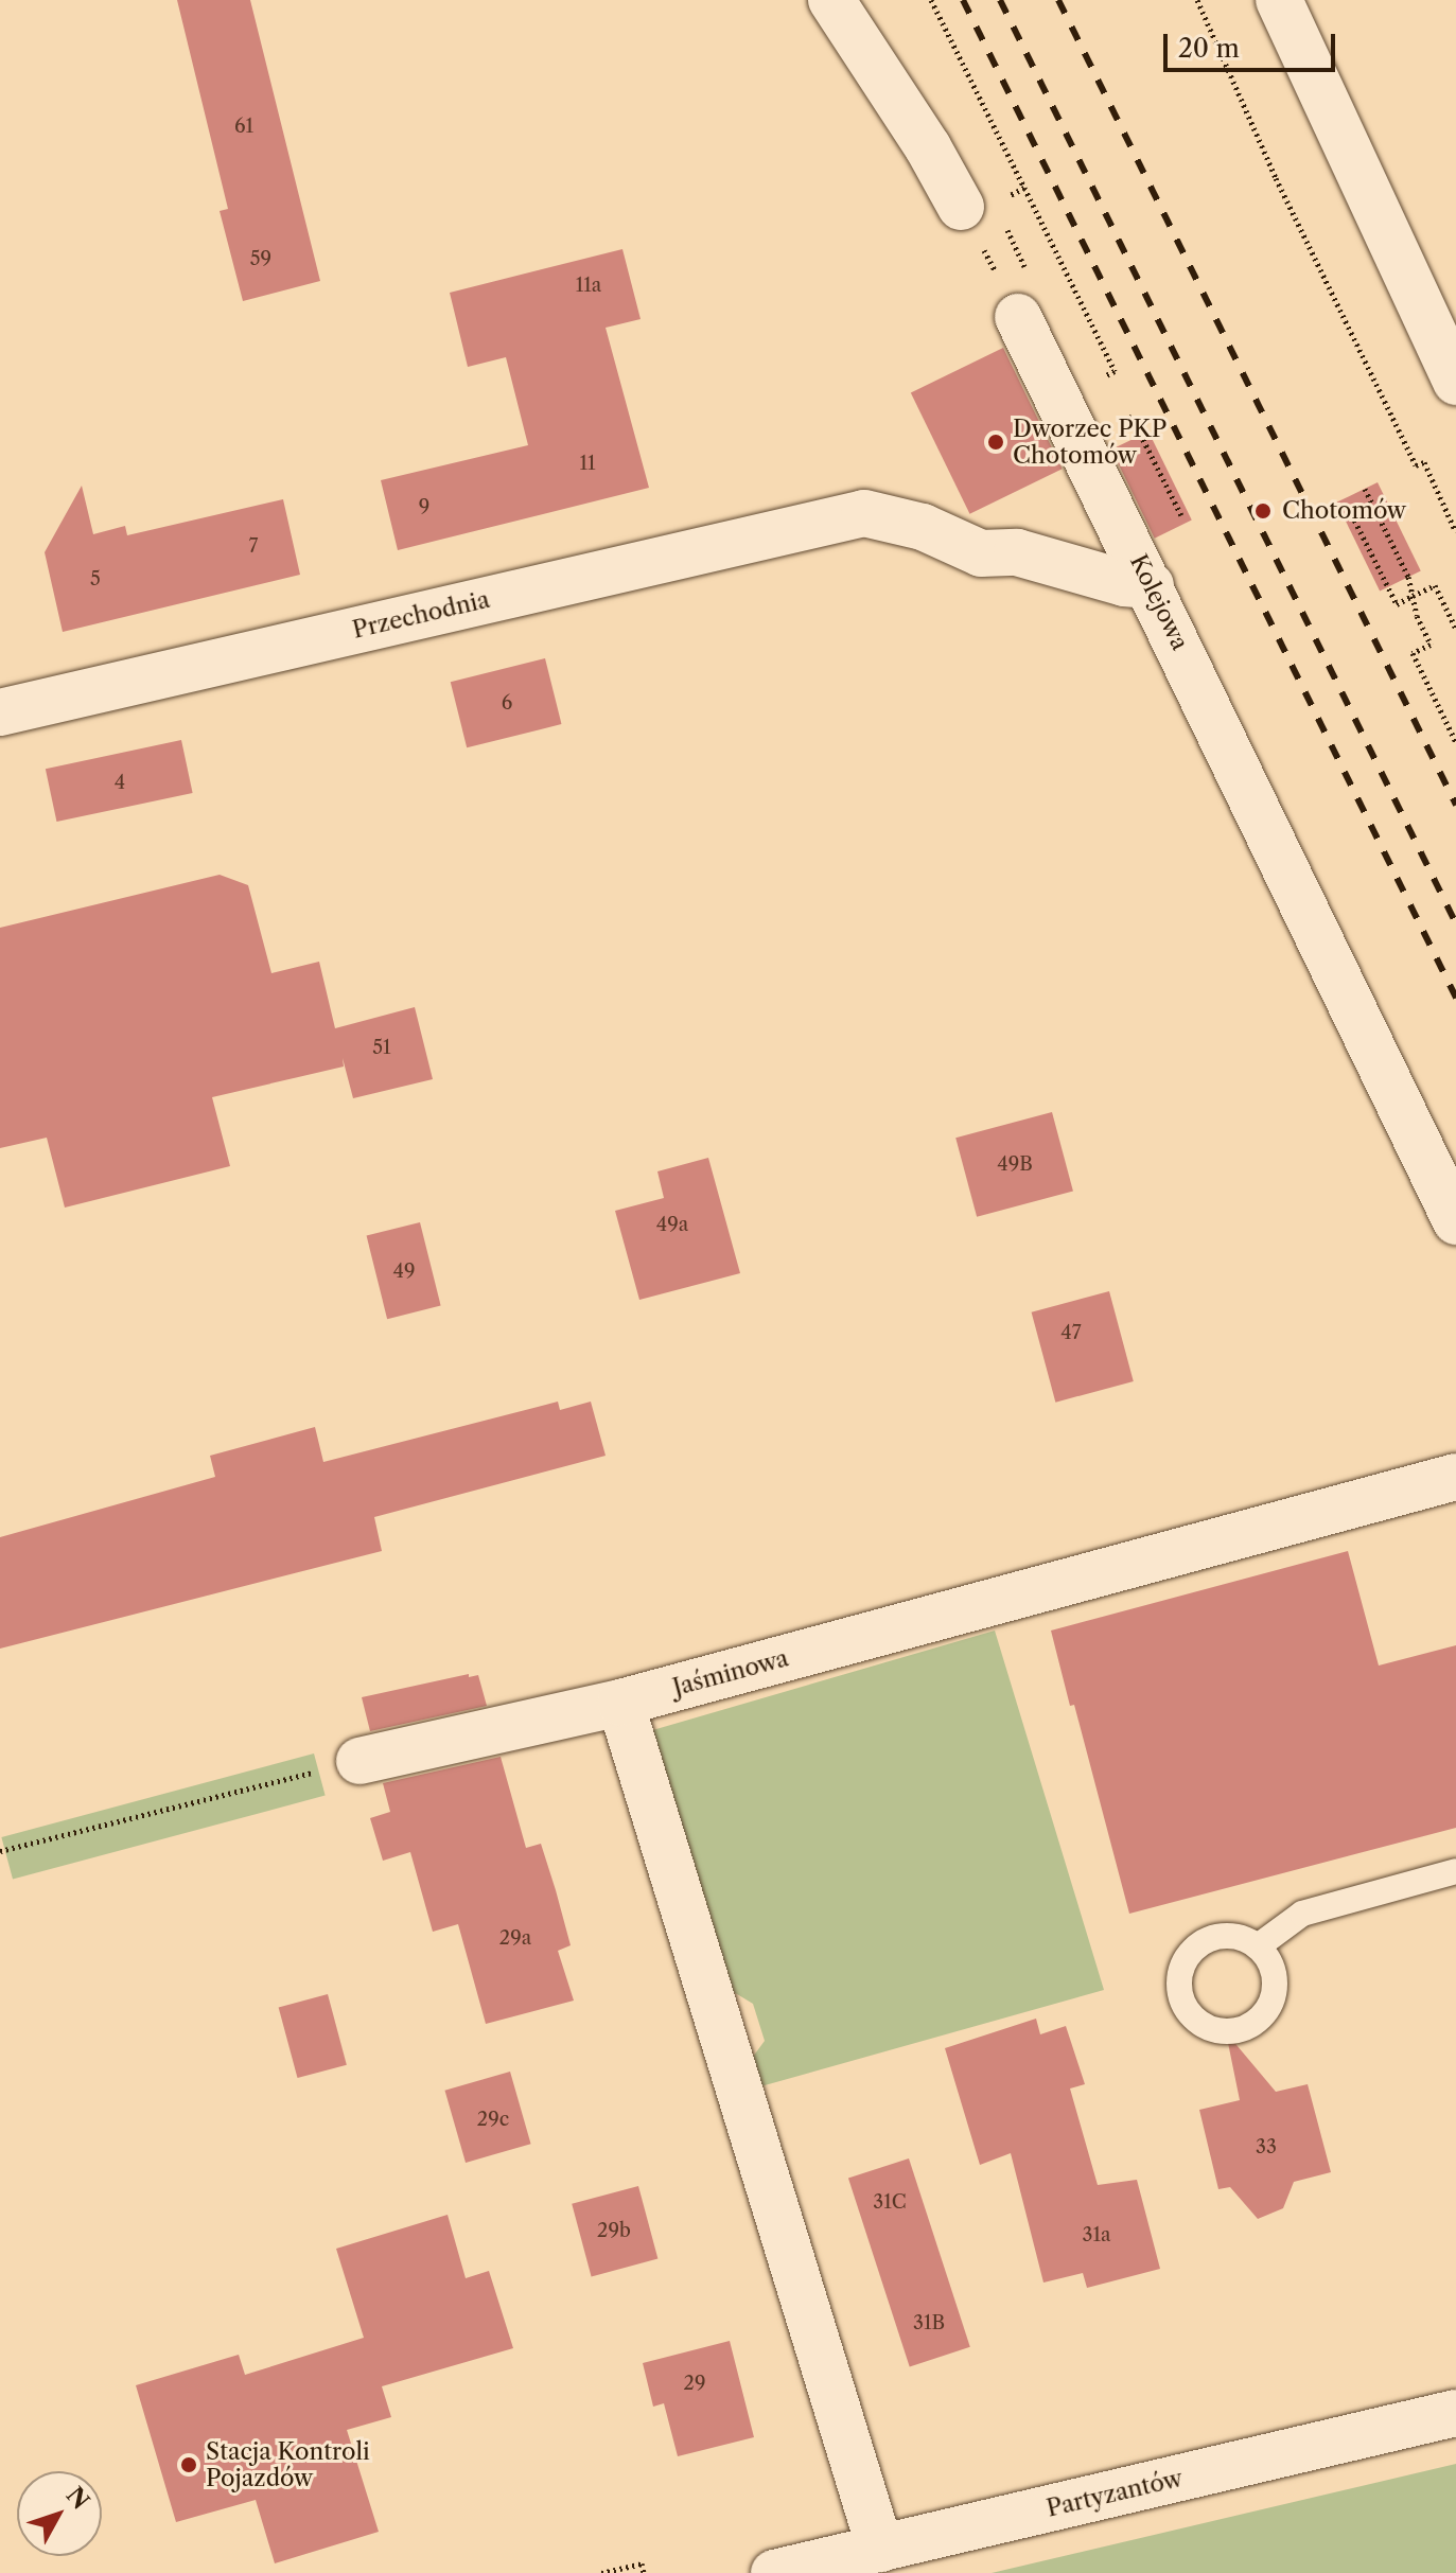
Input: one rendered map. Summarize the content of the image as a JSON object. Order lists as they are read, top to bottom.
{
  "streets": {
    "street": [
      "Kolejowa",
      "Przechodnia",
      "Jaśminowa",
      "Partyzantów"
    ]
  },
  "crossings": [
    ["Kolejowa", "Przechodnia"]
  ],
  "places": ["Dworzec PKP Chotomów", "Chotomów", "Stacja Kontroli Pojazdów"],
  "house_numbers": [
    "61",
    "59",
    "11a",
    "11",
    "9",
    "7",
    "5",
    "6",
    "4",
    "51",
    "49B",
    "49a",
    "49",
    "47",
    "29a",
    "29c",
    "33",
    "31C",
    "29b",
    "31a",
    "31B",
    "29"
  ],
  "scale_bar": "20 m",
  "north": "top right"
}
